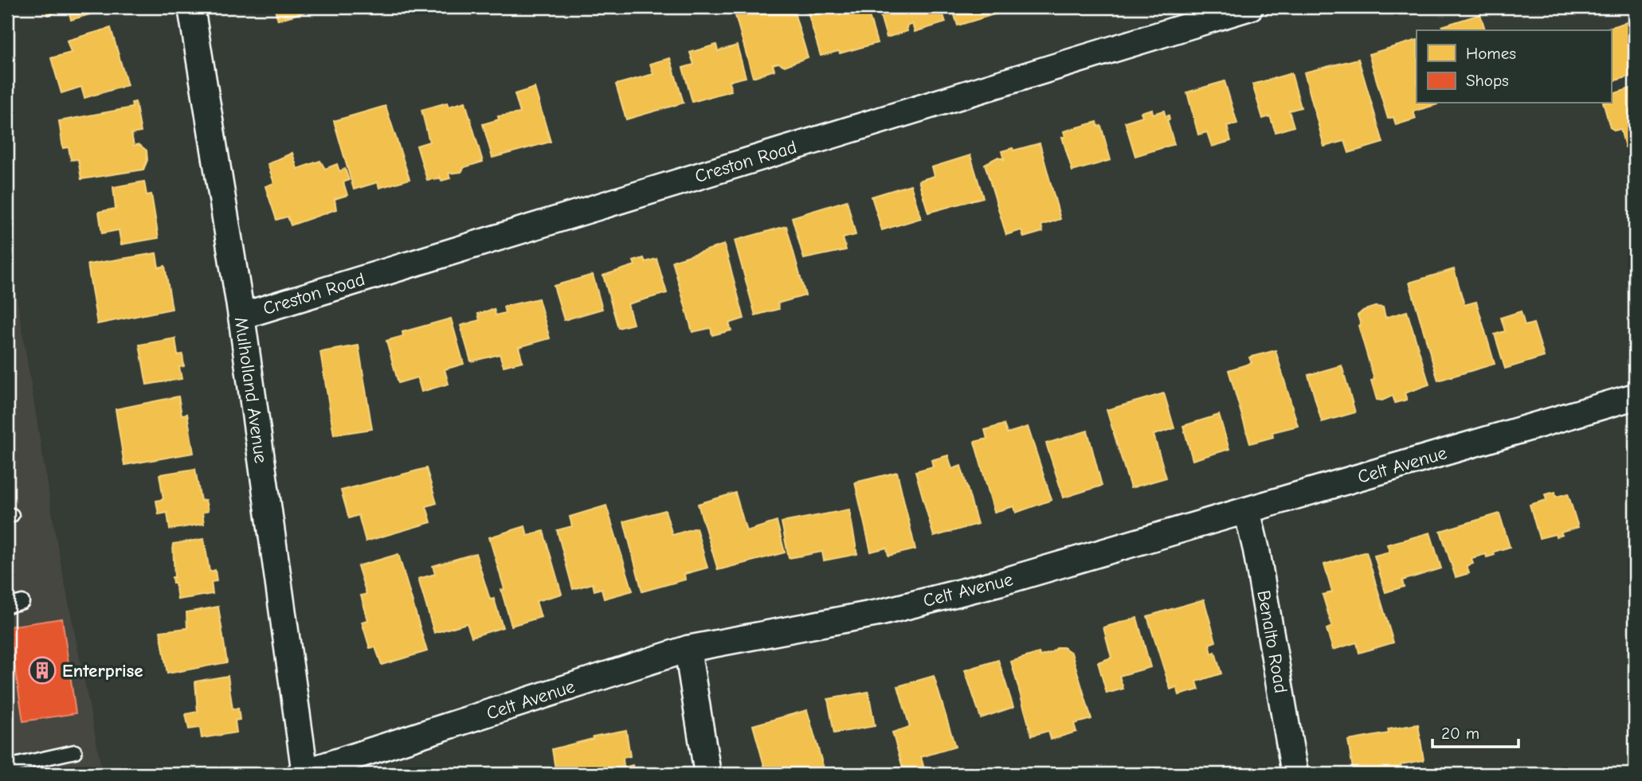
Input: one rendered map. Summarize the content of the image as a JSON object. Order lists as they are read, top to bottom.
{
  "streets": {
    "street": [
      "Creston Road",
      "Mulholland Avenue",
      "Celt Avenue",
      "Benalto Road"
    ]
  },
  "crossings": [
    ["Creston Road", "Mulholland Avenue"],
    ["Mulholland Avenue", "Celt Avenue"],
    ["Celt Avenue", "Benalto Road"]
  ],
  "places": {
    "building": ["Enterprise"]
  },
  "legend": ["Homes", "Shops"],
  "scale_bar": "20 m"
}
